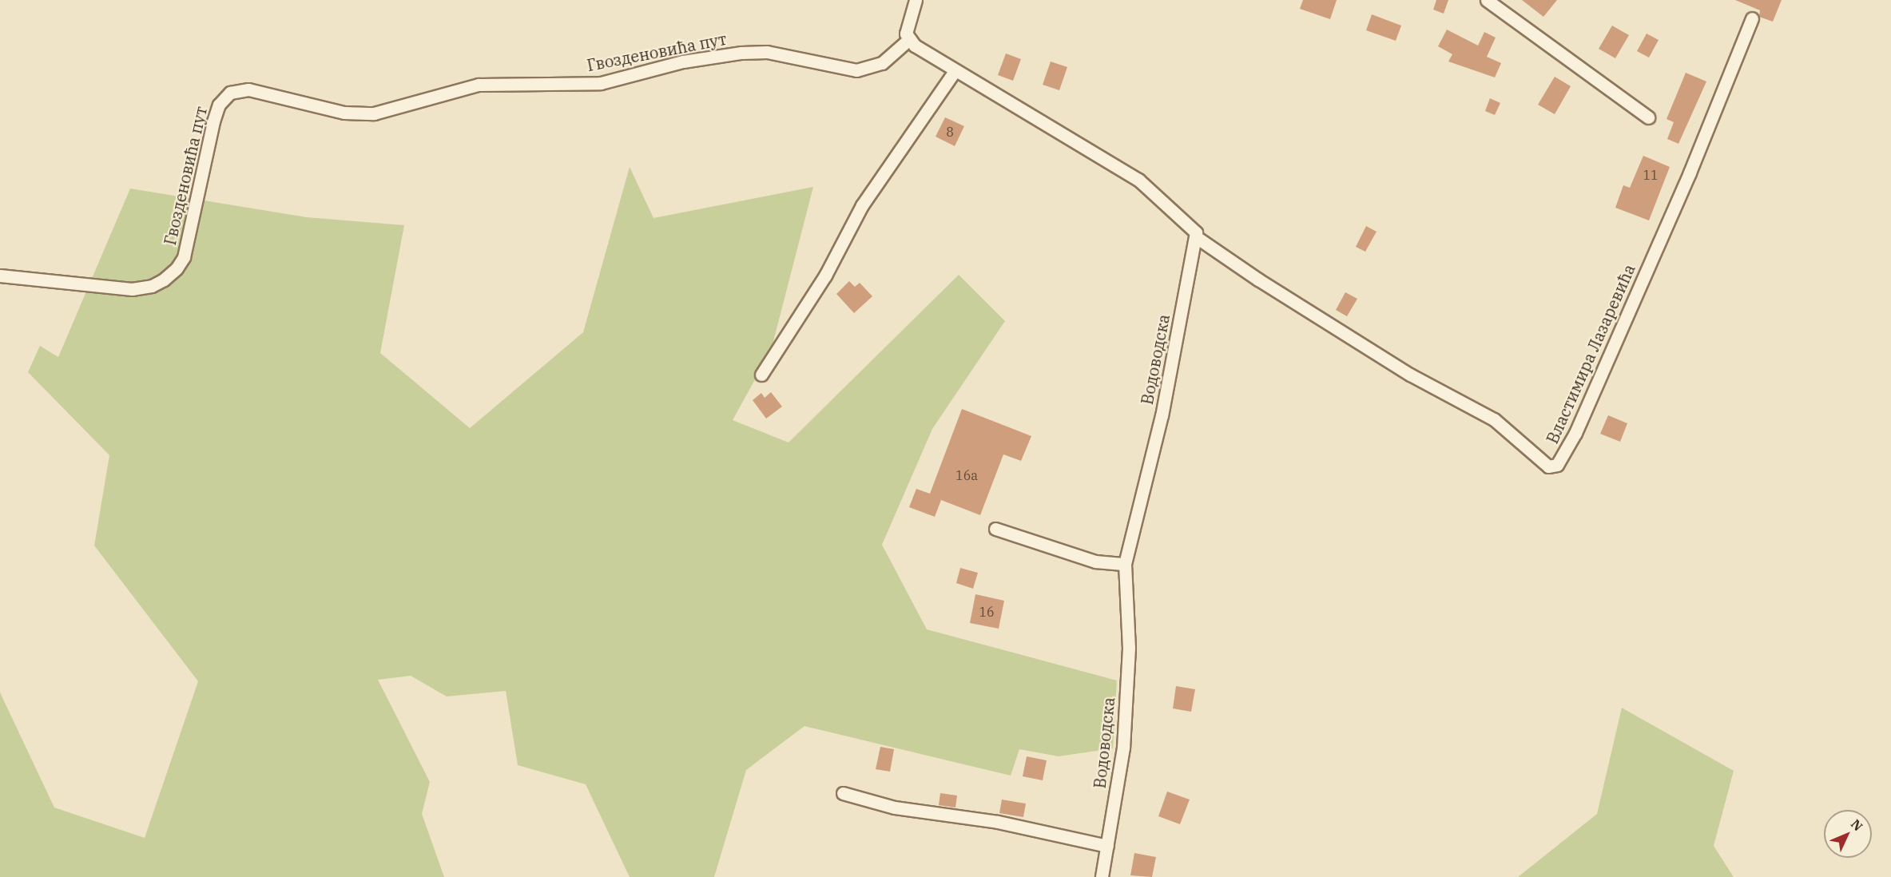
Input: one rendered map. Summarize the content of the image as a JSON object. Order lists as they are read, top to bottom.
{
  "streets": {
    "street": ["Гвозденовића пут", "Властимира Лазаревића", "Водоводска"]
  },
  "crossings": [
    ["Властимира Лазаревића", "Водоводска"]
  ],
  "house_numbers": [
    "8",
    "11",
    "16a",
    "16"
  ],
  "north": "top right"
}
